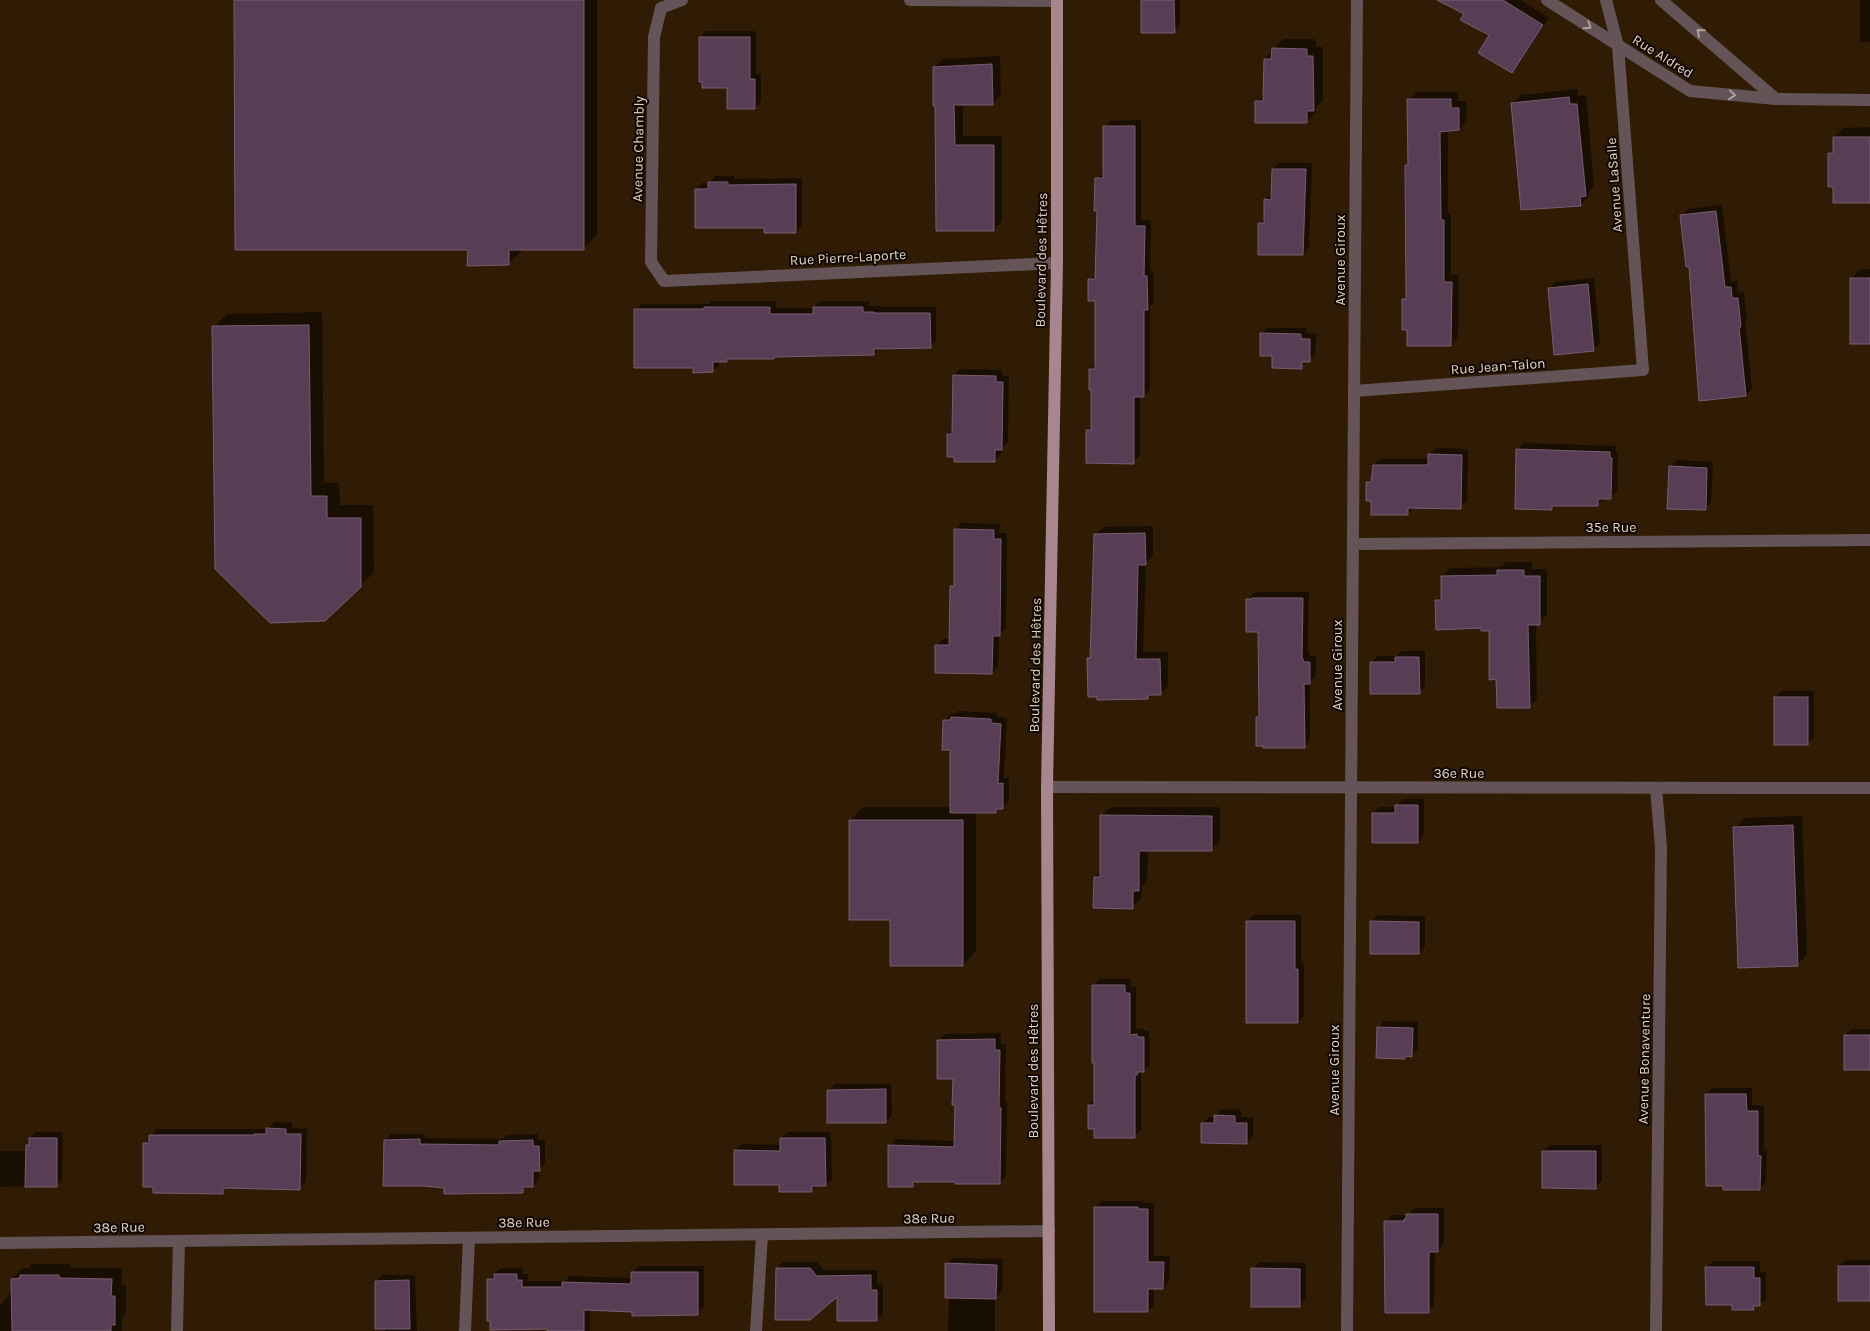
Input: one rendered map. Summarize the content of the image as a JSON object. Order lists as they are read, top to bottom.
{
  "streets": {
    "main road": ["Boulevard des Hêtres"],
    "street": [
      "Rue Aldred",
      "Avenue Chambly",
      "Avenue LaSalle",
      "Rue Pierre-Laporte",
      "Avenue Giroux",
      "Rue Jean-Talon",
      "35e Rue",
      "36e Rue",
      "Avenue Bonaventure",
      "38e Rue"
    ]
  },
  "crossings": [
    ["Rue Aldred", "Avenue LaSalle"],
    ["Avenue Chambly", "Rue Pierre-Laporte"],
    ["Avenue LaSalle", "Rue Jean-Talon"],
    ["Rue Pierre-Laporte", "Boulevard des Hêtres"],
    ["Boulevard des Hêtres", "36e Rue"],
    ["Boulevard des Hêtres", "38e Rue"],
    ["Avenue Giroux", "Rue Jean-Talon"],
    ["Avenue Giroux", "35e Rue"],
    ["Avenue Giroux", "36e Rue"],
    ["36e Rue", "Avenue Bonaventure"]
  ]
}
